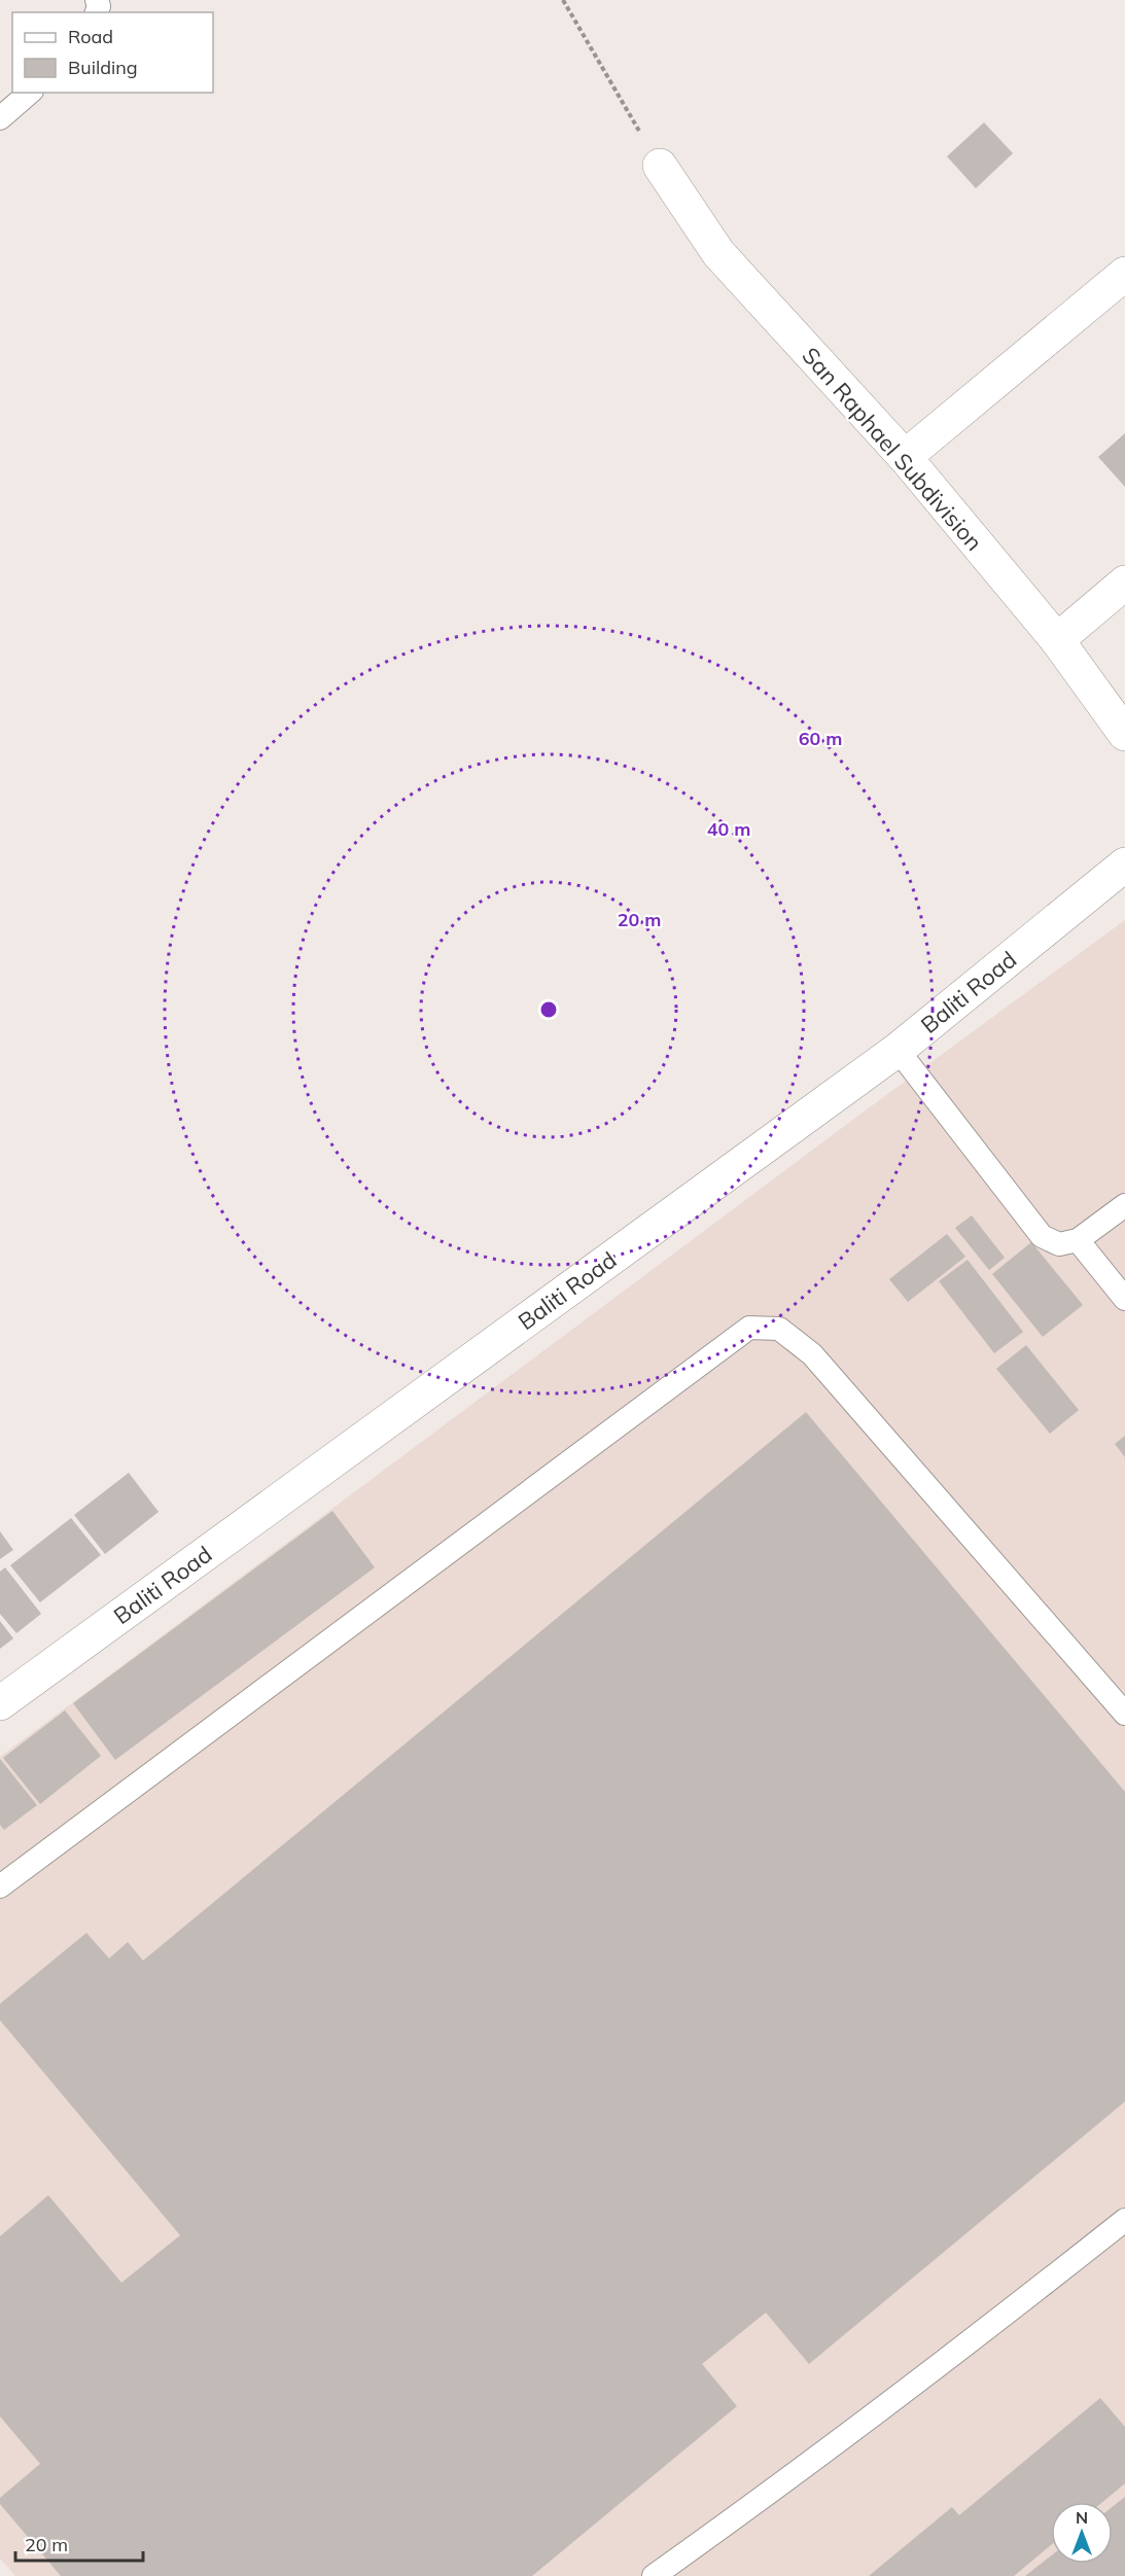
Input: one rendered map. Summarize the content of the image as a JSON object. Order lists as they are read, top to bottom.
{
  "streets": {
    "main road": ["San Raphael Subdivision", "Baliti Road"]
  },
  "legend": ["Road", "Building"],
  "scale_bar": "20 m",
  "north": "top",
  "rings": ["60 m", "40 m", "20 m"]
}
